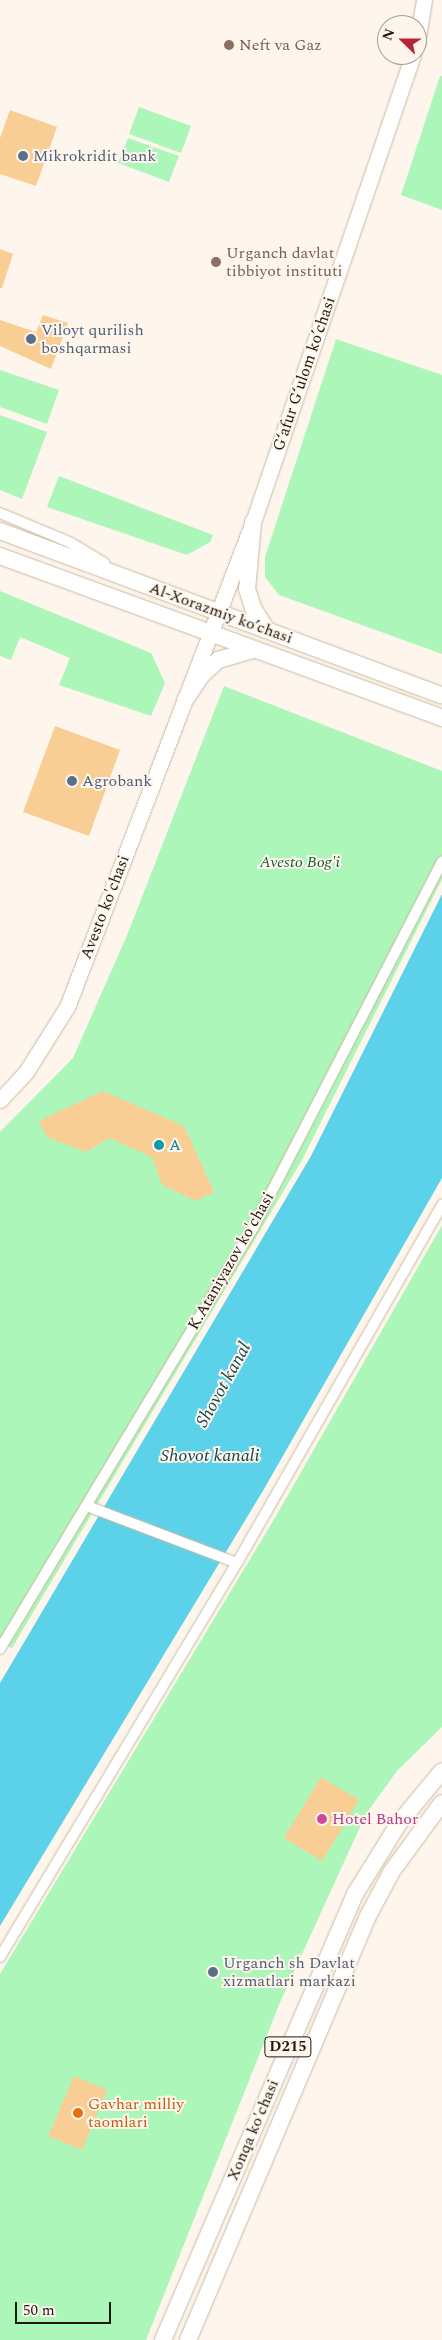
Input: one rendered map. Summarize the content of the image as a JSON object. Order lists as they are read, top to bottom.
{
  "streets": {
    "main road": ["Al-Xorazmiy ko’chasi", "D215", "Xonqa ko'chasi"],
    "street": ["Gʻafur Gʻulom ko’chasi", "Avesto ko'chasi", "K.Ataniyazov ko'chasi"]
  },
  "crossings": [
    ["Gʻafur Gʻulom ko’chasi", "Al-Xorazmiy ko’chasi"],
    ["Gʻafur Gʻulom ko’chasi", "Avesto ko'chasi"],
    ["Al-Xorazmiy ko’chasi", "Avesto ko'chasi"]
  ],
  "water": ["Shovot kanal", "Shovot kanali"],
  "parks": ["Avesto Bog'i"],
  "places": [
    "Neft va Gaz",
    "Mikrokridit bank",
    "Urganch davlat tibbiyot instituti",
    "Viloyt qurilish boshqarmasi",
    "Agrobank",
    "A",
    "Hotel Bahor",
    "Urganch sh Davlat xizmatlari markazi",
    "Gavhar milliy taomlari"
  ],
  "scale_bar": "50 m",
  "north": "left"
}
